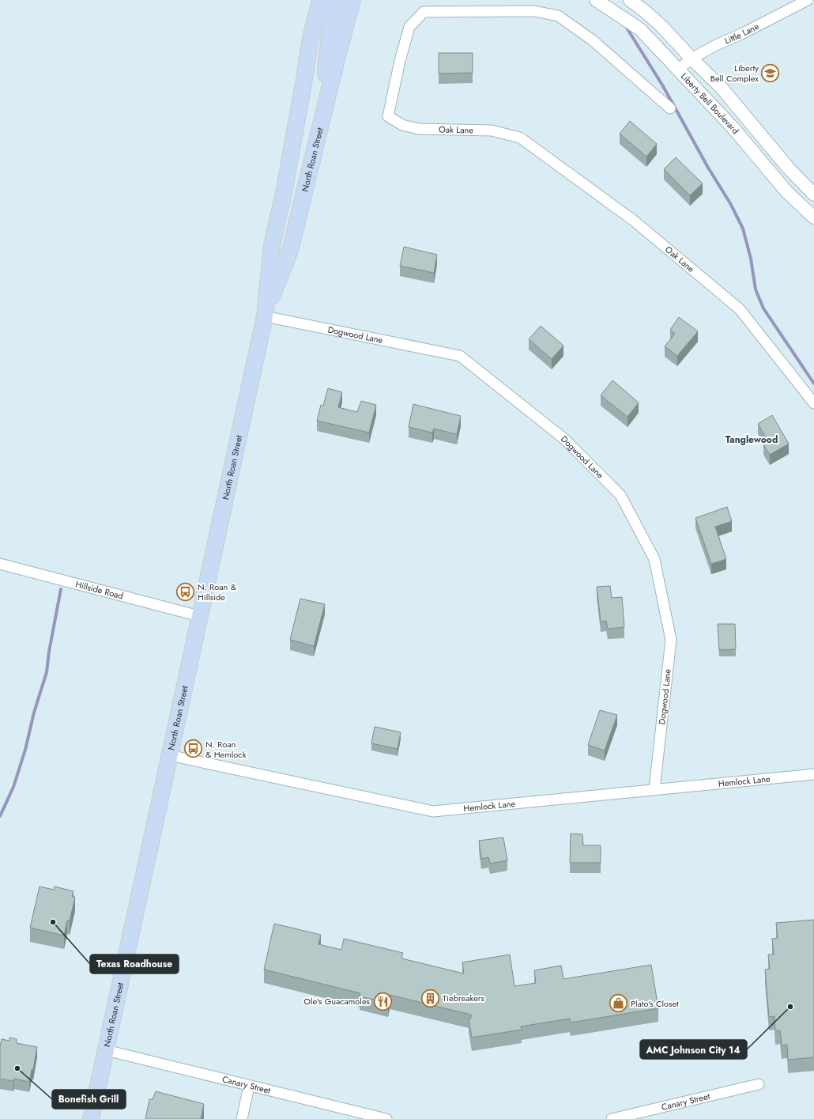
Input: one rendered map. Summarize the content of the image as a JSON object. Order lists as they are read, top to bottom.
{
  "streets": {
    "main road": ["North Roan Street"],
    "street": [
      "Little Lane",
      "Liberty Bell Boulevard",
      "Oak Lane",
      "Dogwood Lane",
      "Hillside Road",
      "Hemlock Lane",
      "Canary Street"
    ]
  },
  "crossings": [
    ["Little Lane", "Liberty Bell Boulevard"],
    ["North Roan Street", "Dogwood Lane"],
    ["North Roan Street", "Hillside Road"],
    ["North Roan Street", "Hemlock Lane"],
    ["North Roan Street", "Canary Street"],
    ["Dogwood Lane", "Hemlock Lane"]
  ],
  "districts": ["Tanglewood"],
  "places": {
    "school or university": ["Liberty Bell Complex"],
    "bus stop": ["N. Roan & Hillside", "N. Roan & Hemlock"],
    "other": ["Texas Roadhouse", "AMC Johnson City 14", "Bonefish Grill"],
    "building": ["Tiebreakers"],
    "restaurant": ["Ole's Guacamoles"],
    "shop": ["Plato's Closet"]
  }
}
